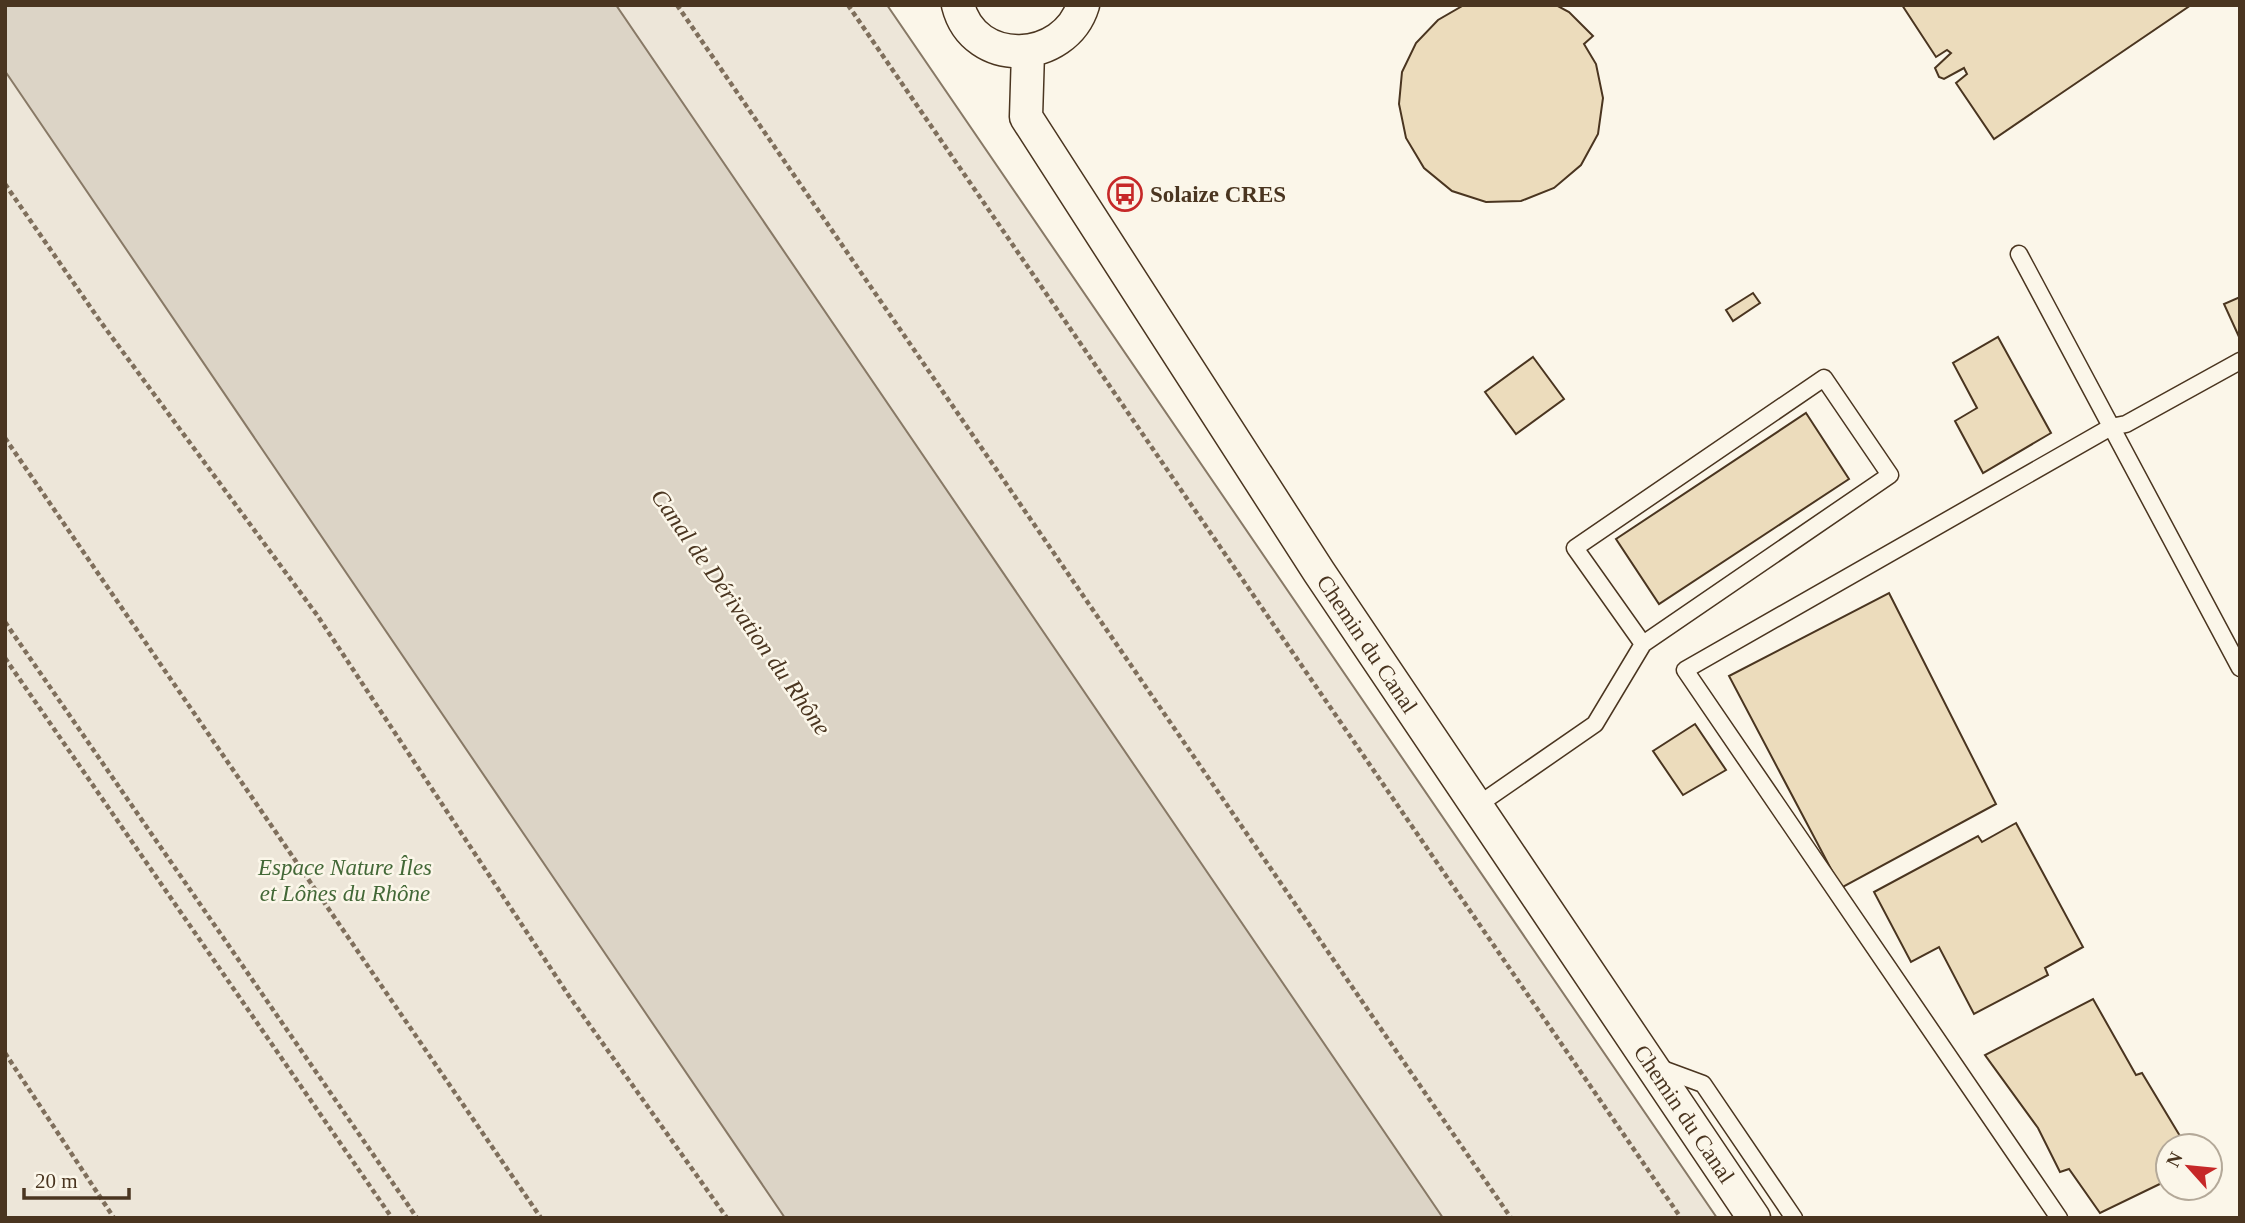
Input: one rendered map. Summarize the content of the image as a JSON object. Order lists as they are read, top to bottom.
{
  "streets": {
    "street": ["Chemin du Canal"]
  },
  "water": ["Canal de Dérivation du Rhône"],
  "parks": ["Espace Nature Îles et Lônes du Rhône"],
  "places": {
    "bus stop": ["Solaize CRES"]
  },
  "scale_bar": "20 m",
  "north": "top left"
}
